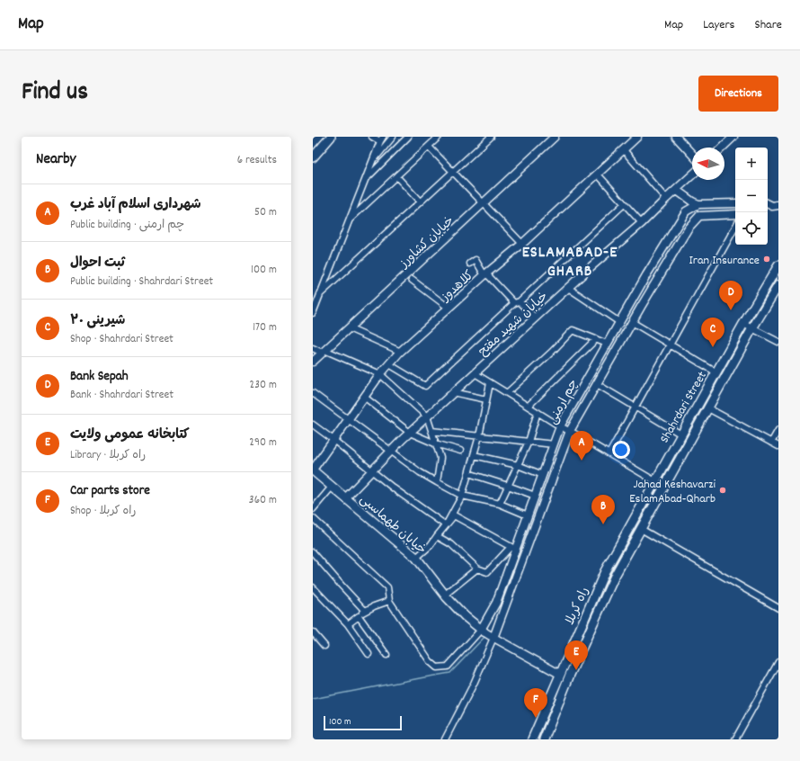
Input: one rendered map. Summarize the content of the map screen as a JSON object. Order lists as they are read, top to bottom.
{
  "streets": {
    "main road": ["Shahrdari Street", "خیابان طهماسبی", "راه کربلا"],
    "street": [
      "خیابان کشاورز",
      "کلاهدوز",
      "خیابان شهید مفتح",
      "چم ارمنی"
    ]
  },
  "crossings": [
    ["کلاهدوز", "خیابان طهماسبی"],
    ["خیابان شهید مفتح", "خیابان طهماسبی"],
    ["چم ارمنی", "خیابان طهماسبی"],
    ["Shahrdari Street", "راه کربلا"]
  ],
  "districts": ["ESLAMABAD-E GHARB"],
  "places": ["Iran Insurance", "Jahad Keshavarzi EslamAbad-Qharb"],
  "scale_bar": "100 m",
  "north": "left",
  "page": {
    "header": "Map",
    "nav": ["Map", "Layers", "Share"],
    "title": "Find us",
    "buttons": "Directions",
    "heading": ["Nearby", "6 results"],
    "map_buttons": ["+", "−"],
    "list": [
      {
        "mark": "A",
        "name": "شهرداری اسلام آباد غرب",
        "note": "Public building · چم ارمنی",
        "value": "50 m"
      },
      {
        "mark": "B",
        "name": "ثبت احوال",
        "note": "Public building · Shahrdari Street",
        "value": "100 m"
      },
      {
        "mark": "C",
        "name": "شیرینی ۲۰",
        "note": "Shop · Shahrdari Street",
        "value": "170 m"
      },
      {
        "mark": "D",
        "name": "Bank Sepah",
        "note": "Bank · Shahrdari Street",
        "value": "230 m"
      },
      {
        "mark": "E",
        "name": "کتابخانه عمومی ولایت",
        "note": "Library · راه کربلا",
        "value": "290 m"
      },
      {
        "mark": "F",
        "name": "Car parts store",
        "note": "Shop · راه کربلا",
        "value": "360 m"
      }
    ],
    "pins": [
      "D",
      "C",
      "A",
      "B",
      "E",
      "F"
    ],
    "scale": "100 m"
  }
}
